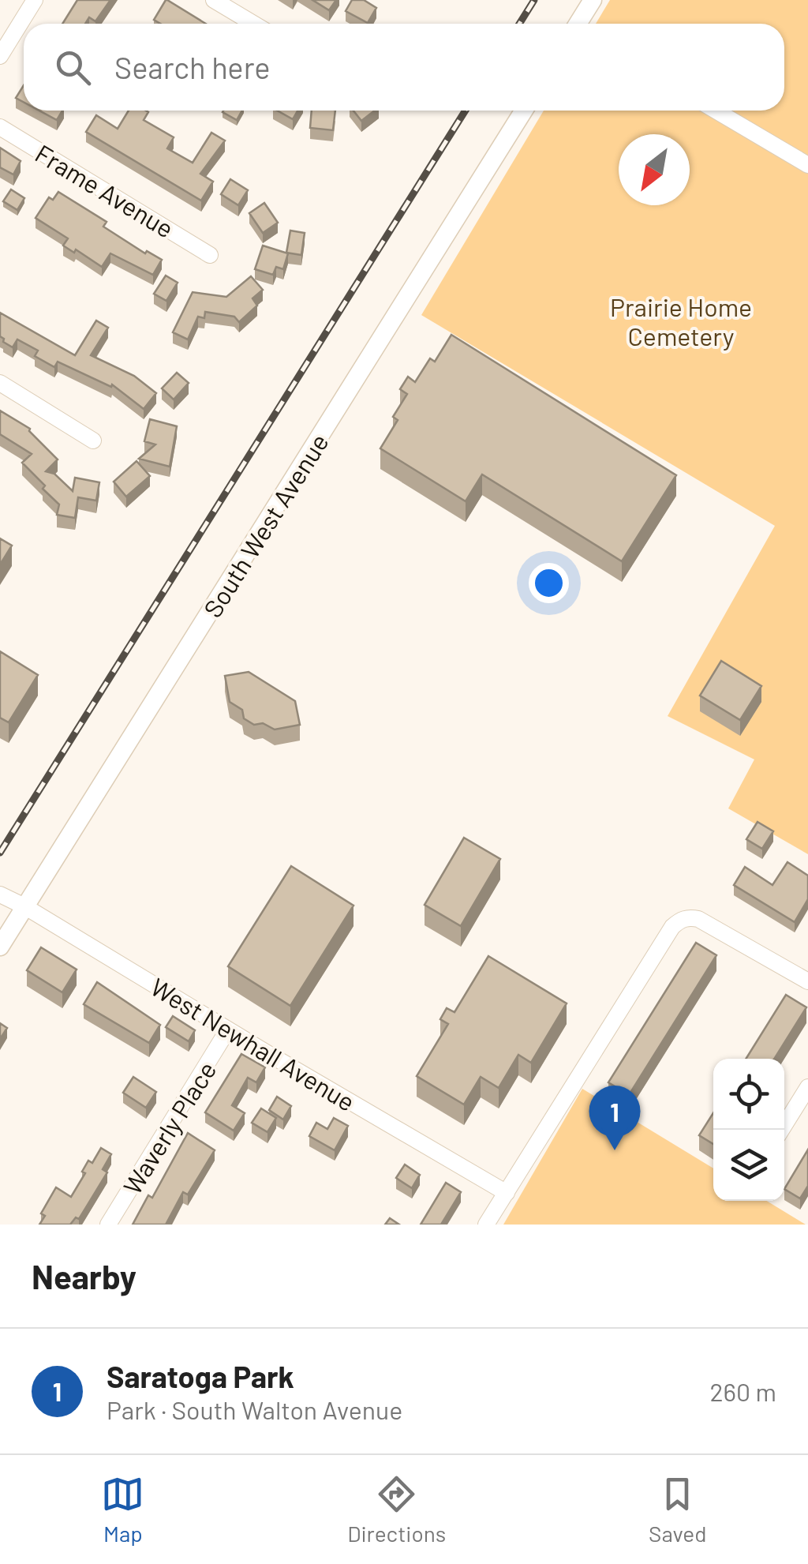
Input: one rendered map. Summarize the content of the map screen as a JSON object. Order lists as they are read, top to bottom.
{
  "streets": {
    "street": [
      "Frame Avenue",
      "South West Avenue",
      "West Newhall Avenue",
      "Waverly Place"
    ]
  },
  "crossings": [
    ["South West Avenue", "West Newhall Avenue"],
    ["West Newhall Avenue", "Waverly Place"]
  ],
  "parks": ["Prairie Home Cemetery"],
  "north": "bottom left",
  "page": {
    "search": "Search here",
    "pins": "1",
    "heading": "Nearby",
    "list": [
      {
        "mark": "1",
        "name": "Saratoga Park",
        "note": "Park · South Walton Avenue",
        "value": "260 m"
      }
    ],
    "nav": ["Map", "Directions", "Saved"]
  }
}
